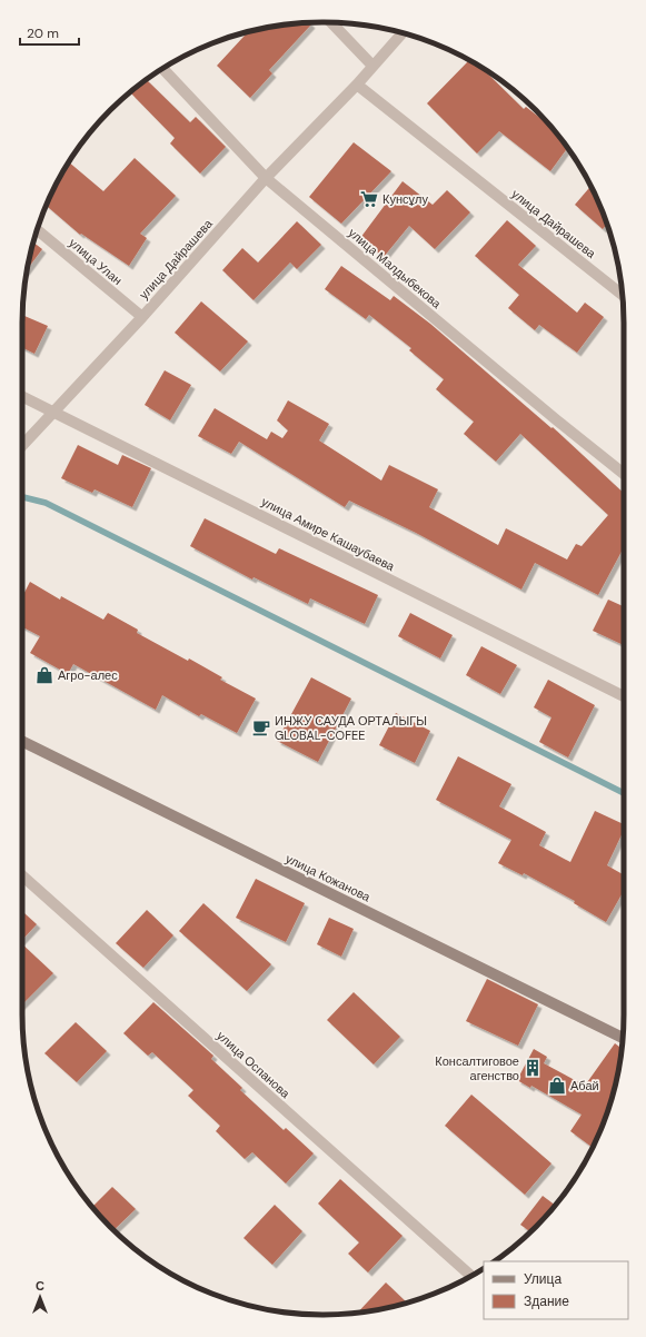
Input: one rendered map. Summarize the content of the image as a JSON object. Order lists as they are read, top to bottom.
{
  "streets": {
    "main road": ["улица Кожанова"],
    "street": [
      "улица Дайрашева",
      "улица Улан",
      "улица Малдыбекова",
      "улица Амире Кашаубаева",
      "улица Оспанова"
    ]
  },
  "crossings": [
    ["улица Дайрашева", "улица Улан"],
    ["улица Дайрашева", "улица Малдыбекова"],
    ["улица Дайрашева", "улица Амире Кашаубаева"]
  ],
  "places": {
    "supermarket": ["Кунсұлу"],
    "shop": ["Агро-алес", "Абай"],
    "cafe": ["ИНЖУ САУДА ОРТАЛЫГЫ GLOBAL-COFEE"],
    "building": ["Консалтиговое агенство"]
  },
  "legend": ["Улица", "Здание"],
  "scale_bar": "20 m",
  "north": "top"
}
